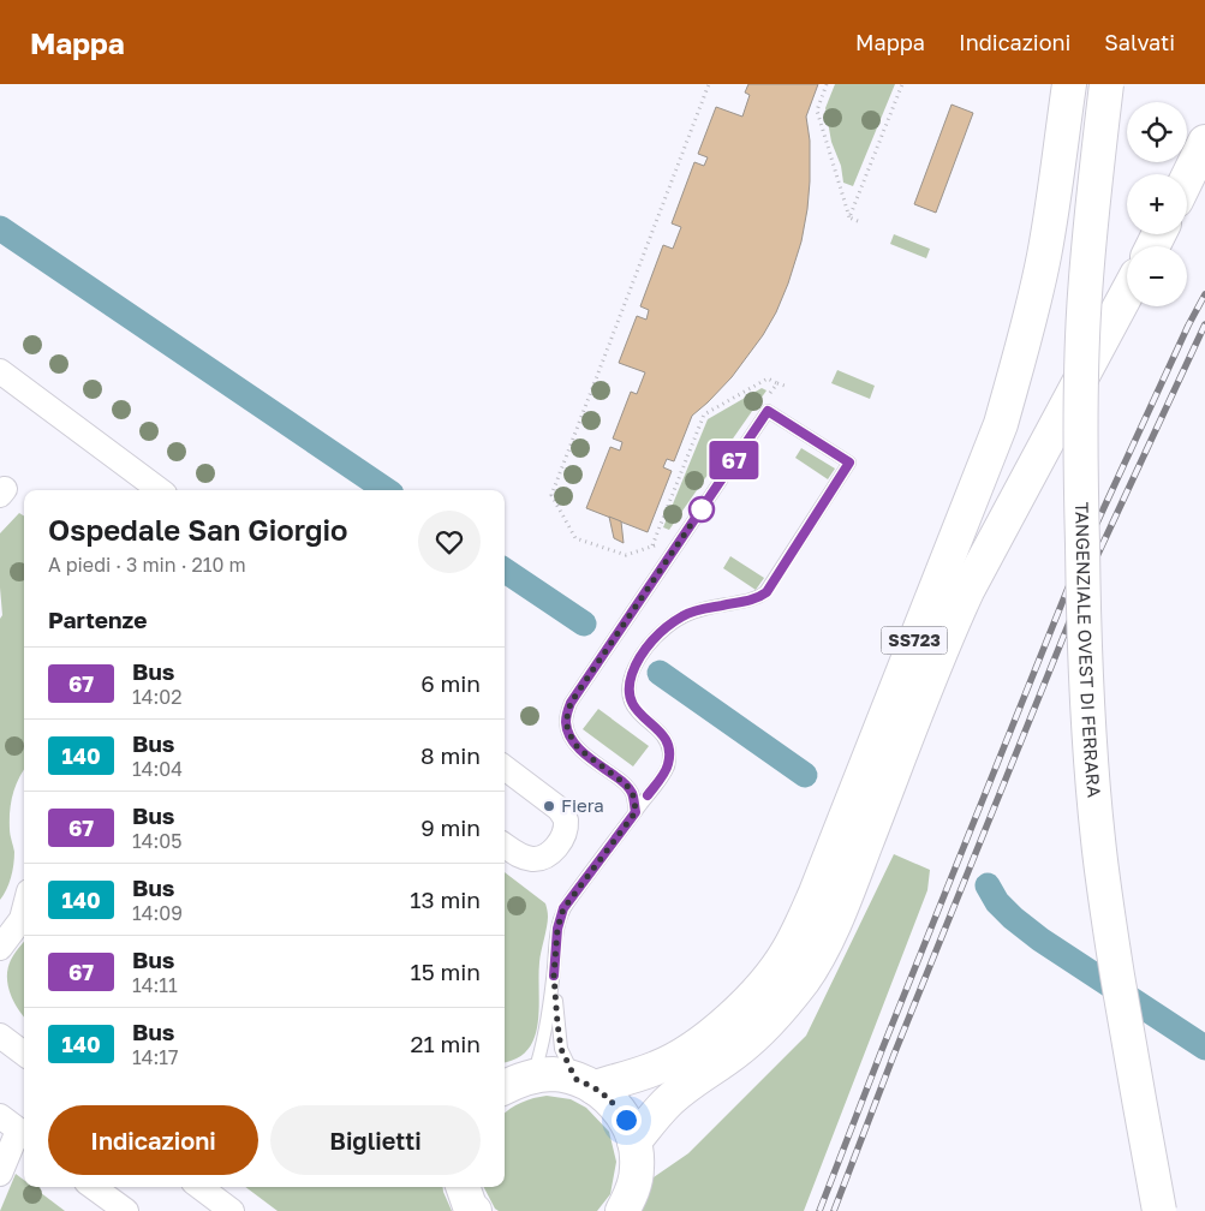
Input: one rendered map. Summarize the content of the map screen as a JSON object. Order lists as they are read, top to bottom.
{
  "streets": {
    "main road": ["SS723", "TANGENZIALE OVEST DI FERRARA"]
  },
  "places": ["Fiera"],
  "lines": ["bus line 67"],
  "page": {
    "header": "Mappa",
    "nav": ["Mappa", "Indicazioni", "Salvati"],
    "on_map": "67",
    "map_buttons": ["+", "−"],
    "heading": [
      ["Ospedale San Giorgio", "A piedi · 3 min · 210 m"],
      "Partenze"
    ],
    "list": [
      {
        "mark": "67",
        "name": "Bus",
        "note": "14:02",
        "value": "6 min"
      },
      {
        "mark": "140",
        "name": "Bus",
        "note": "14:04",
        "value": "8 min"
      },
      {
        "mark": "67",
        "name": "Bus",
        "note": "14:05",
        "value": "9 min"
      },
      {
        "mark": "140",
        "name": "Bus",
        "note": "14:09",
        "value": "13 min"
      },
      {
        "mark": "67",
        "name": "Bus",
        "note": "14:11",
        "value": "15 min"
      },
      {
        "mark": "140",
        "name": "Bus",
        "note": "14:17",
        "value": "21 min"
      }
    ],
    "buttons": ["Indicazioni", "Biglietti"]
  }
}
